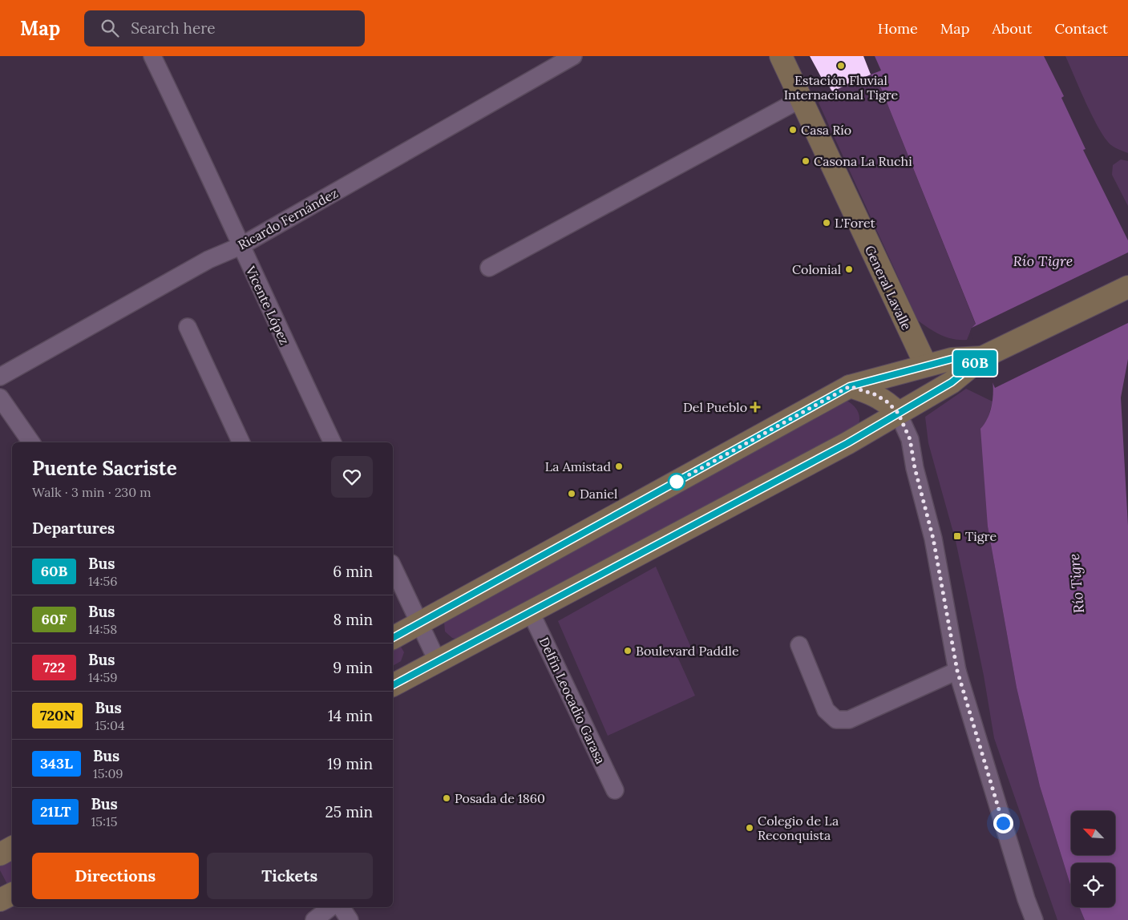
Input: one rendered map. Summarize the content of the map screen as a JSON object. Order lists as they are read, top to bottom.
{
  "streets": {
    "main road": ["General Lavalle"],
    "street": ["Ricardo Fernández", "Vicente López", "Delfín Leocadio Garasa"]
  },
  "crossings": [
    ["Ricardo Fernández", "Vicente López"]
  ],
  "water": ["Río Tigre"],
  "places": {
    "other": [
      "Estación Fluvial Internacional Tigre",
      "Casa Río",
      "Casona La Ruchi",
      "L'Foret",
      "Colonial",
      "La Amistad",
      "Daniel",
      "Boulevard Paddle",
      "Posada de 1860",
      "Colegio de La Reconquista"
    ],
    "health": ["Del Pueblo"],
    "transit": ["Tigre"]
  },
  "lines": ["bus line 60B"],
  "north": "top left",
  "page": {
    "header": "Map",
    "search": "Search here",
    "nav": [
      "Home",
      "Map",
      "About",
      "Contact"
    ],
    "on_map": "60B",
    "heading": [
      ["Puente Sacriste", "Walk · 3 min · 230 m"],
      "Departures"
    ],
    "list": [
      {
        "mark": "60B",
        "name": "Bus",
        "note": "14:56",
        "value": "6 min"
      },
      {
        "mark": "60F",
        "name": "Bus",
        "note": "14:58",
        "value": "8 min"
      },
      {
        "mark": "722",
        "name": "Bus",
        "note": "14:59",
        "value": "9 min"
      },
      {
        "mark": "720N",
        "name": "Bus",
        "note": "15:04",
        "value": "14 min"
      },
      {
        "mark": "343L",
        "name": "Bus",
        "note": "15:09",
        "value": "19 min"
      },
      {
        "mark": "21LT",
        "name": "Bus",
        "note": "15:15",
        "value": "25 min"
      }
    ],
    "buttons": ["Directions", "Tickets"]
  }
}
